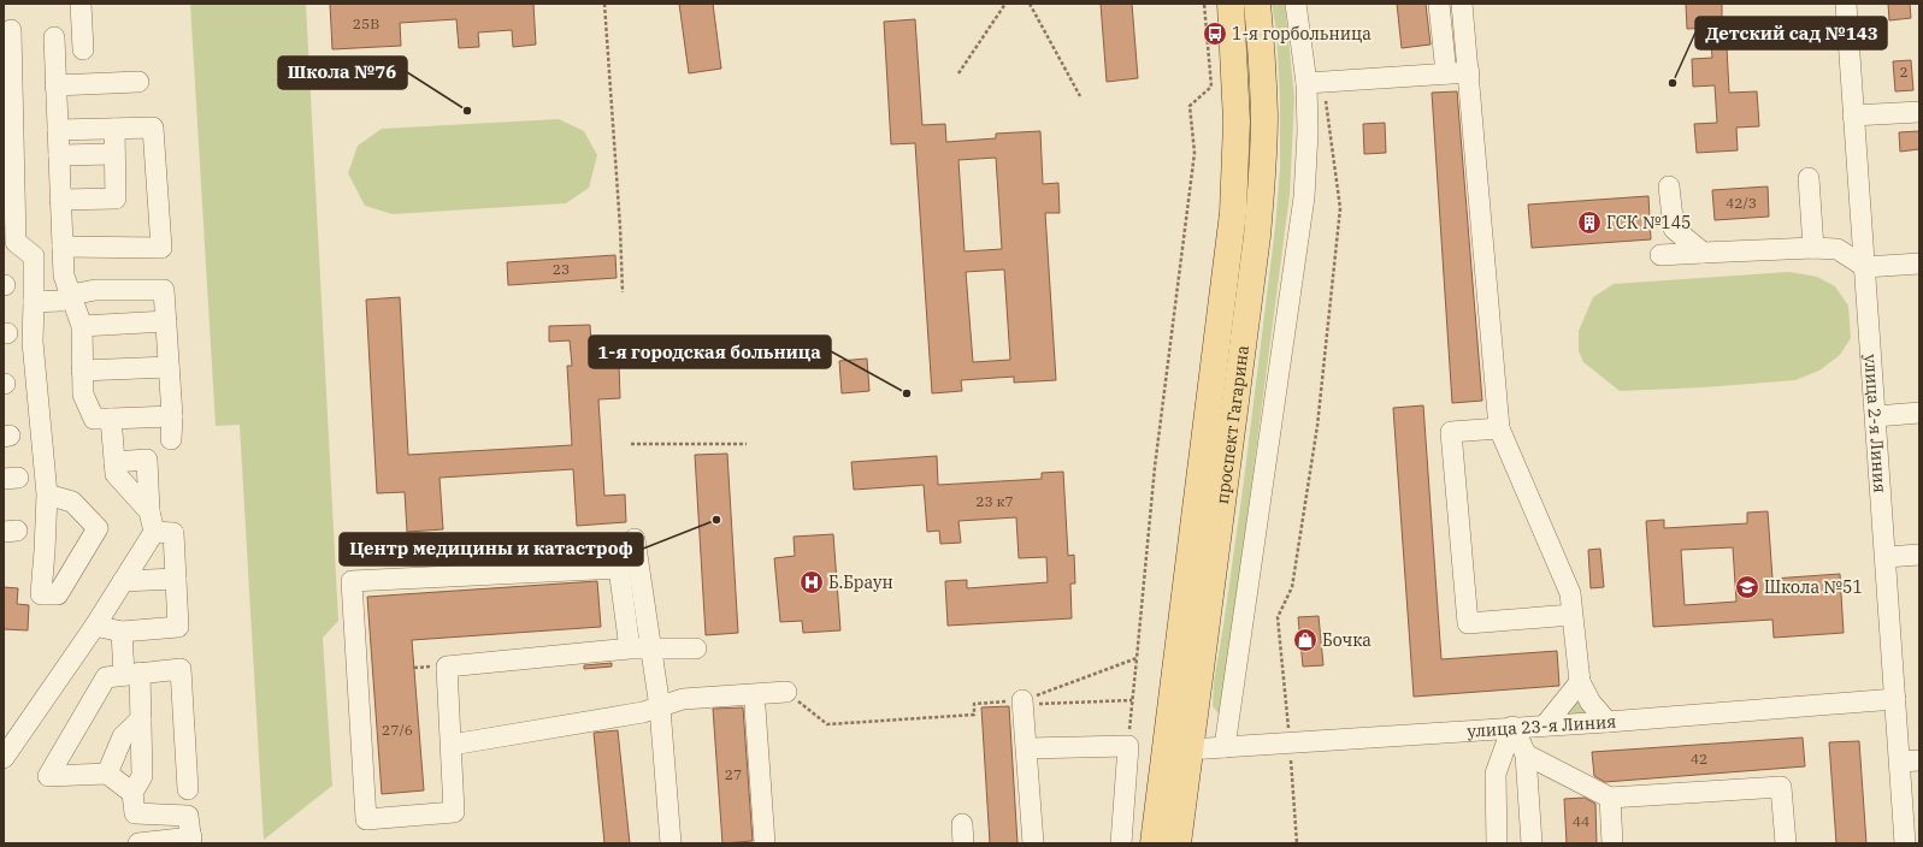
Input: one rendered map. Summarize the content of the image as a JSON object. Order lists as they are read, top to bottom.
{
  "streets": {
    "main road": ["проспект Гагарина"],
    "street": ["улица 2-я Линия", "улица 23-я Линия"]
  },
  "crossings": [
    ["улица 2-я Линия", "улица 23-я Линия"],
    ["проспект Гагарина", "улица 23-я Линия"]
  ],
  "places": {
    "bus stop": ["1-я горбольница"],
    "other": [
      "Детский сад №143",
      "Школа №76",
      "1-я городская больница",
      "Центр медицины и катастроф"
    ],
    "building": ["ГСК №145"],
    "hospital": ["Б.Браун"],
    "school or university": ["Школа №51"],
    "shop": ["Бочка"]
  },
  "house_numbers": [
    "25В",
    "2",
    "42/3",
    "23",
    "23 к7",
    "27/6",
    "42",
    "27",
    "44"
  ]
}
